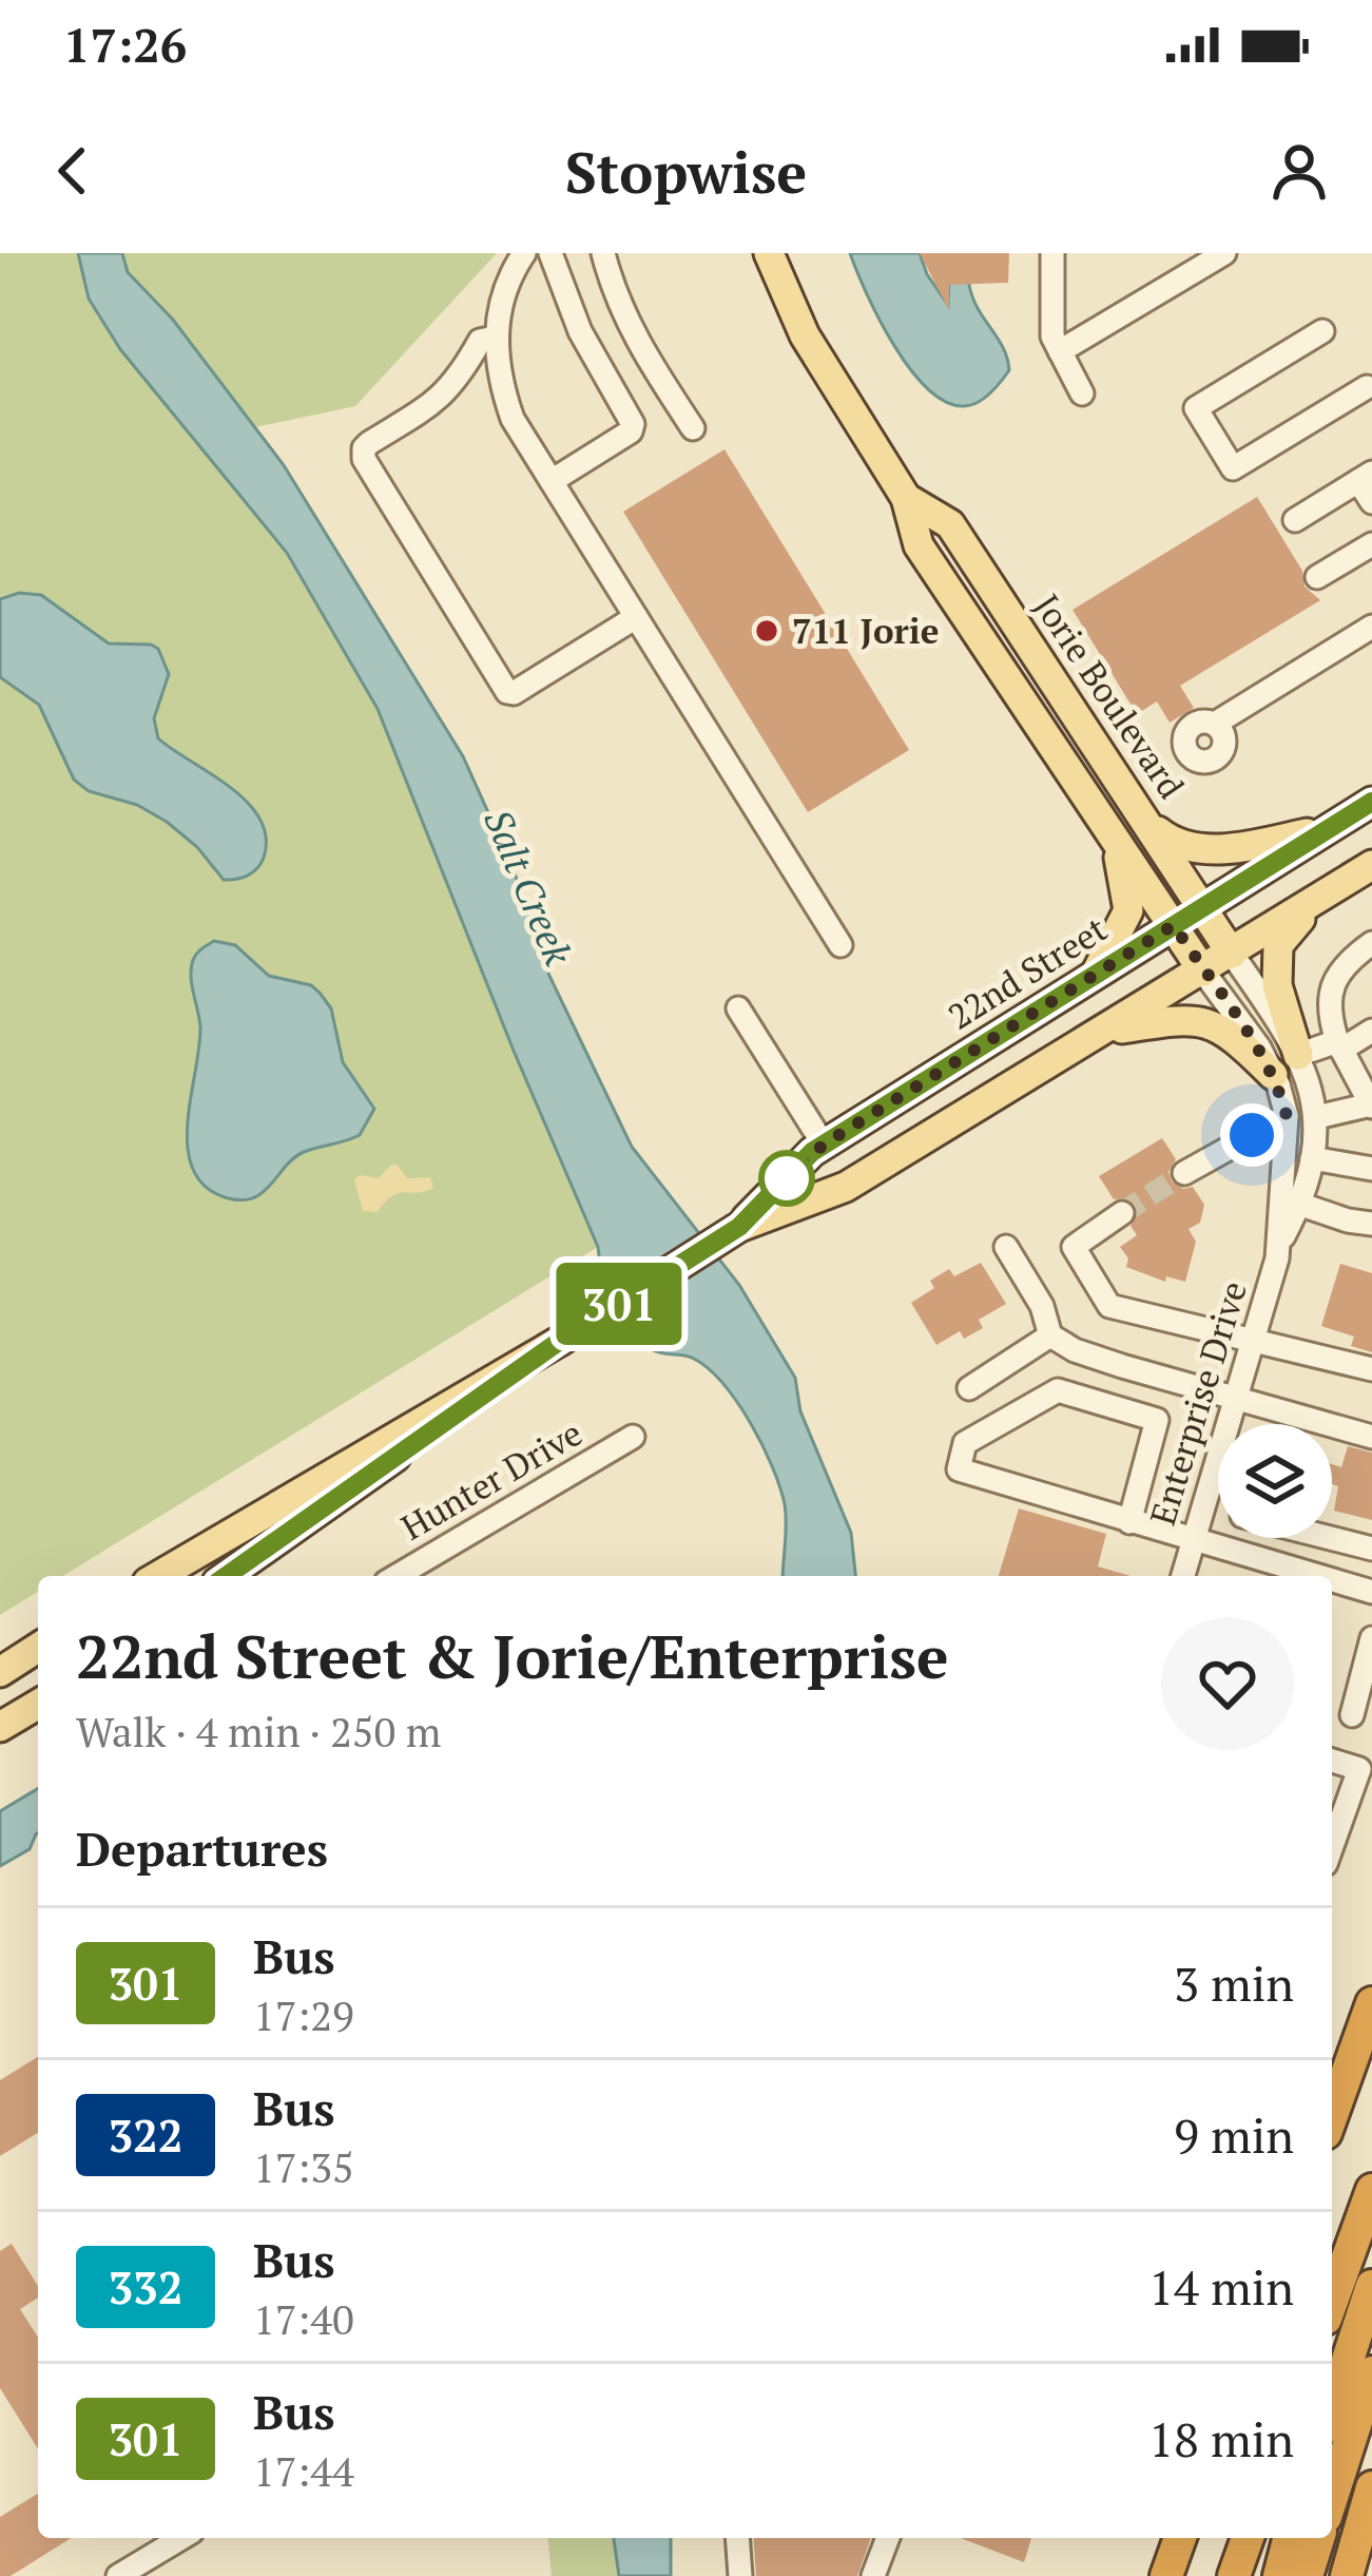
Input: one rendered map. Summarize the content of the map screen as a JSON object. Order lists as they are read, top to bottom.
{
  "streets": {
    "main road": ["Jorie Boulevard", "22nd Street"],
    "street": ["Enterprise Drive", "Hunter Drive"]
  },
  "crossings": [
    ["Jorie Boulevard", "22nd Street"],
    ["Jorie Boulevard", "Enterprise Drive"],
    ["22nd Street", "Enterprise Drive"]
  ],
  "water": ["Salt Creek"],
  "places": ["711 Jorie"],
  "lines": ["bus line 301"],
  "page": {
    "status": "17:26",
    "header": "Stopwise",
    "on_map": "301",
    "heading": [
      ["22nd Street & Jorie/Enterprise", "Walk · 4 min · 250 m"],
      "Departures"
    ],
    "list": [
      {
        "mark": "301",
        "name": "Bus",
        "note": "17:29",
        "value": "3 min"
      },
      {
        "mark": "322",
        "name": "Bus",
        "note": "17:35",
        "value": "9 min"
      },
      {
        "mark": "332",
        "name": "Bus",
        "note": "17:40",
        "value": "14 min"
      },
      {
        "mark": "301",
        "name": "Bus",
        "note": "17:44",
        "value": "18 min"
      }
    ]
  }
}
